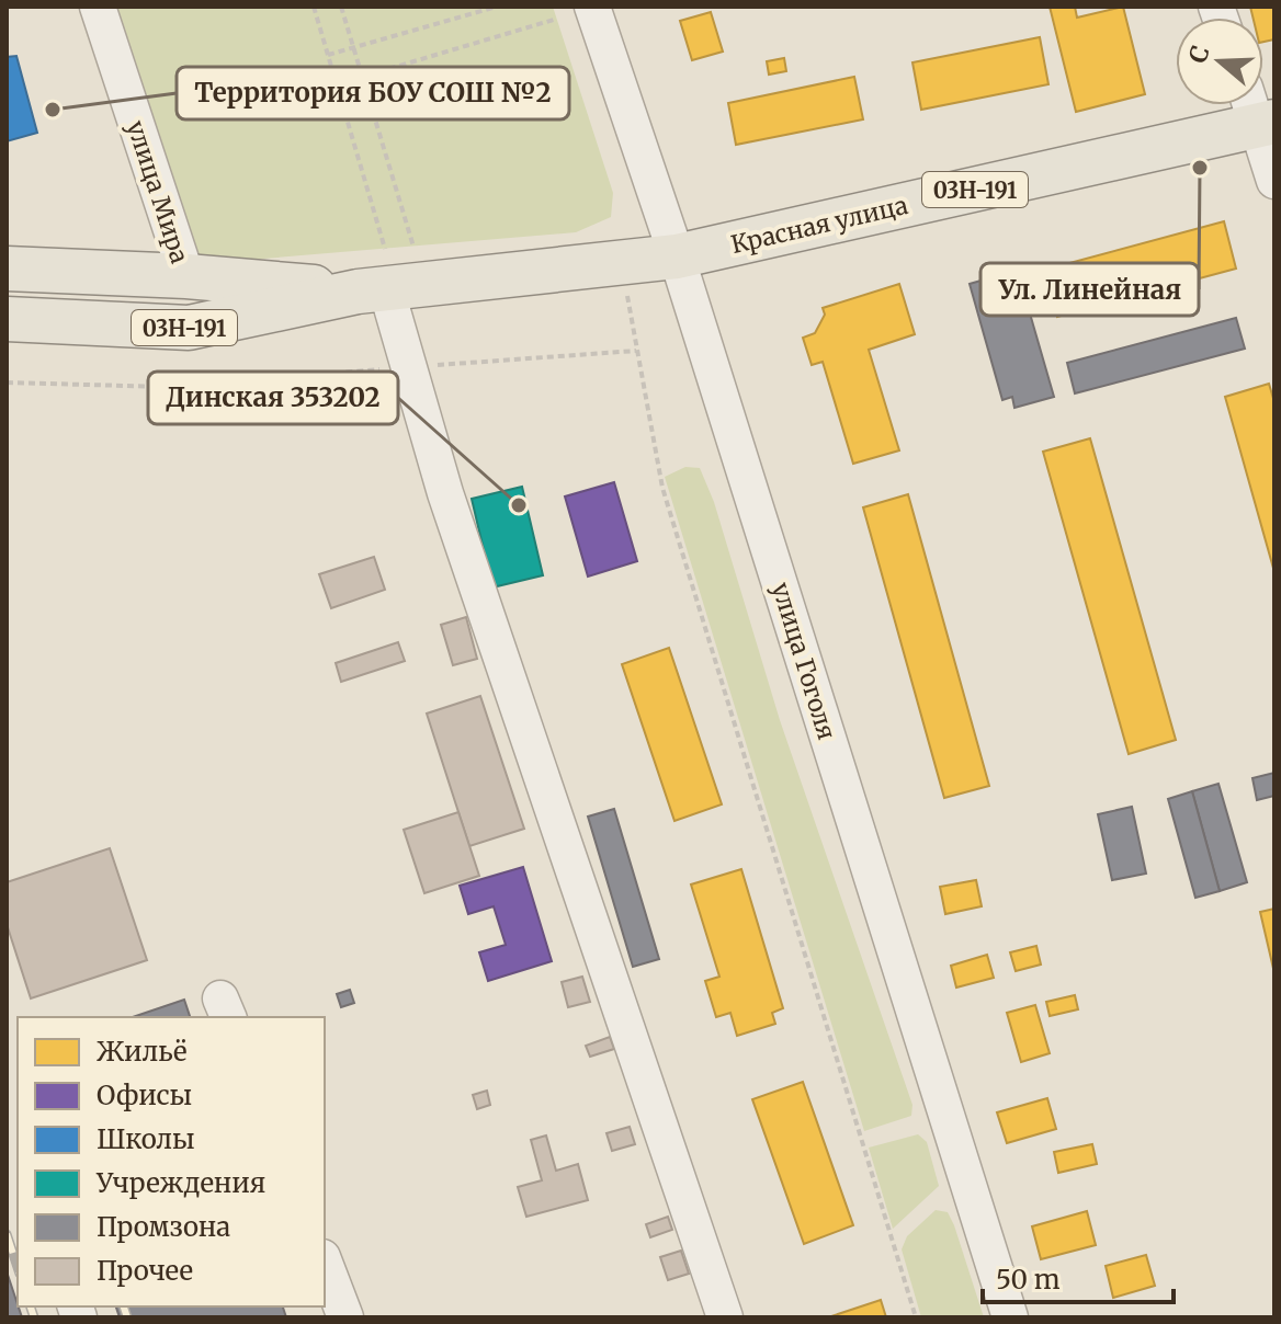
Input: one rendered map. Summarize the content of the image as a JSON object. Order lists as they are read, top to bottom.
{
  "streets": {
    "main road": ["03Н-191", "Красная улица"],
    "street": ["улица Мира", "улица Гоголя"]
  },
  "crossings": [
    ["улица Мира", "Красная улица"],
    ["Красная улица", "улица Гоголя"]
  ],
  "places": ["Территория БОУ СОШ №2", "Ул. Линейная", "Динская 353202"],
  "legend": [
    "Жильё",
    "Офисы",
    "Школы",
    "Учреждения",
    "Промзона",
    "Прочее"
  ],
  "scale_bar": "50 m",
  "north": "left"
}
